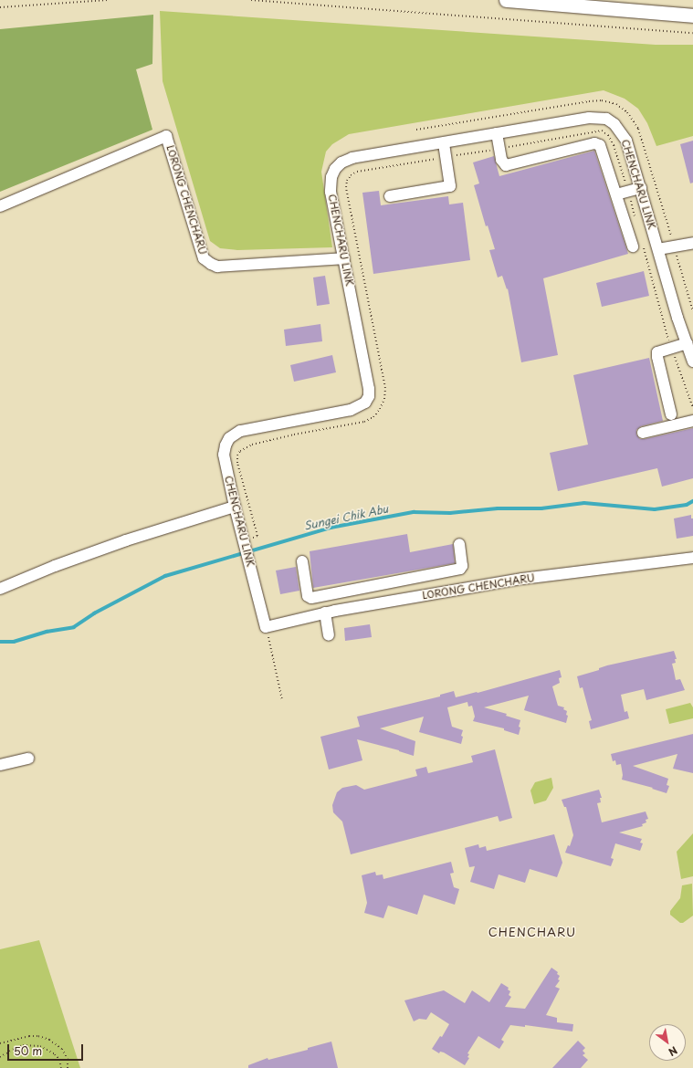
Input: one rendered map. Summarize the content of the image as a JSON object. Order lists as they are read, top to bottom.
{
  "streets": {
    "street": ["CHENCHARU LINK", "LORONG CHENCHARU"]
  },
  "crossings": [
    ["CHENCHARU LINK", "LORONG CHENCHARU"]
  ],
  "districts": ["CHENCHARU"],
  "water": ["Sungei Chik Abu"],
  "scale_bar": "50 m",
  "north": "bottom right"
}
